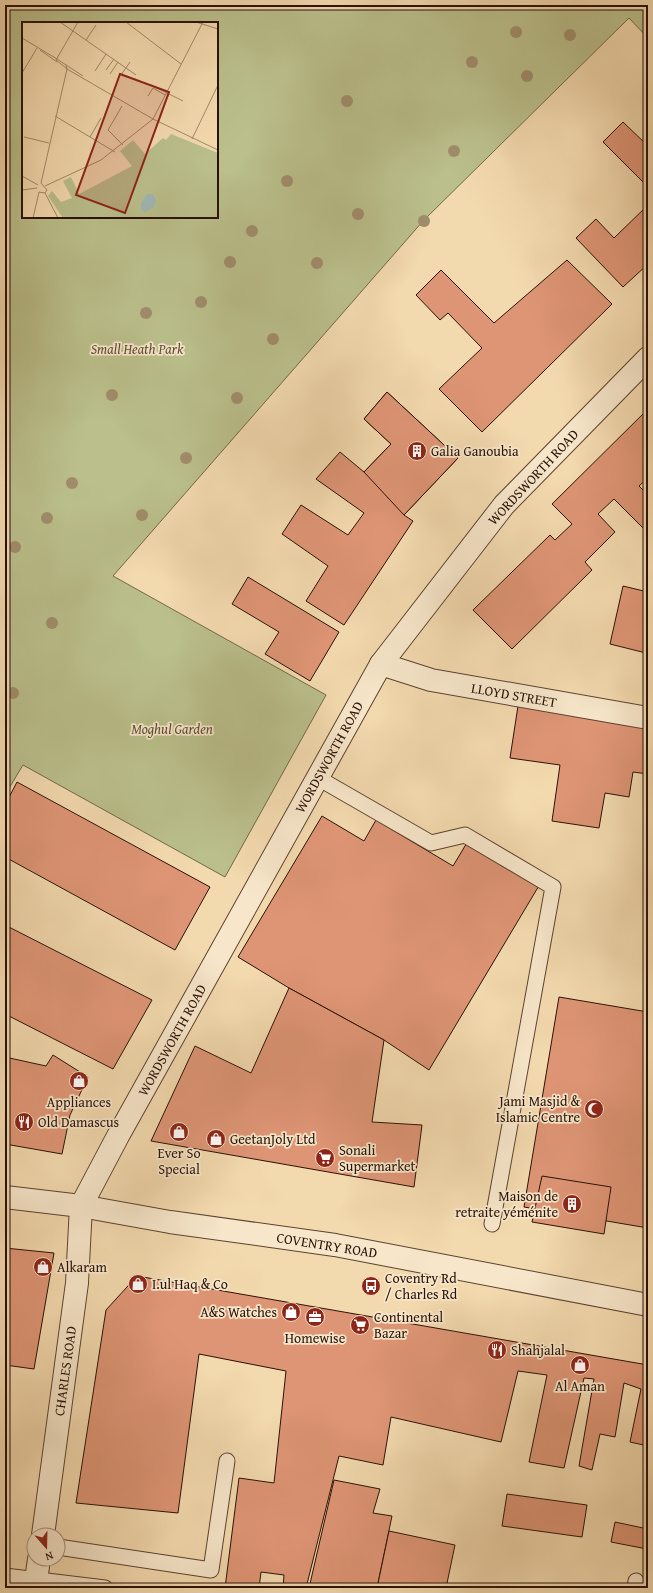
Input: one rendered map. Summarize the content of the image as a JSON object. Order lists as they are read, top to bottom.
{
  "streets": {
    "street": [
      "WORDSWORTH ROAD",
      "LLOYD STREET",
      "COVENTRY ROAD",
      "CHARLES ROAD"
    ]
  },
  "crossings": [
    ["WORDSWORTH ROAD", "LLOYD STREET"],
    ["WORDSWORTH ROAD", "COVENTRY ROAD"],
    ["WORDSWORTH ROAD", "CHARLES ROAD"],
    ["COVENTRY ROAD", "CHARLES ROAD"]
  ],
  "parks": ["Small Heath Park", "Moghul Garden"],
  "places": {
    "building": ["Galia Ganoubia", "Maison de retraite yéménite"],
    "shop": [
      "Appliances",
      "Ever So Special",
      "GeetanJoly Ltd",
      "Alkaram",
      "I.ul Haq & Co",
      "A&S Watches",
      "Al Aman"
    ],
    "mosque": ["Jami Masjid & Islamic Centre"],
    "restaurant": ["Old Damascus", "Shahjalal"],
    "supermarket": ["Sonali Supermarket", "Continental Bazar"],
    "bus stop": ["Coventry Rd / Charles Rd"],
    "office": ["Homewise"]
  },
  "north": "bottom"
}
